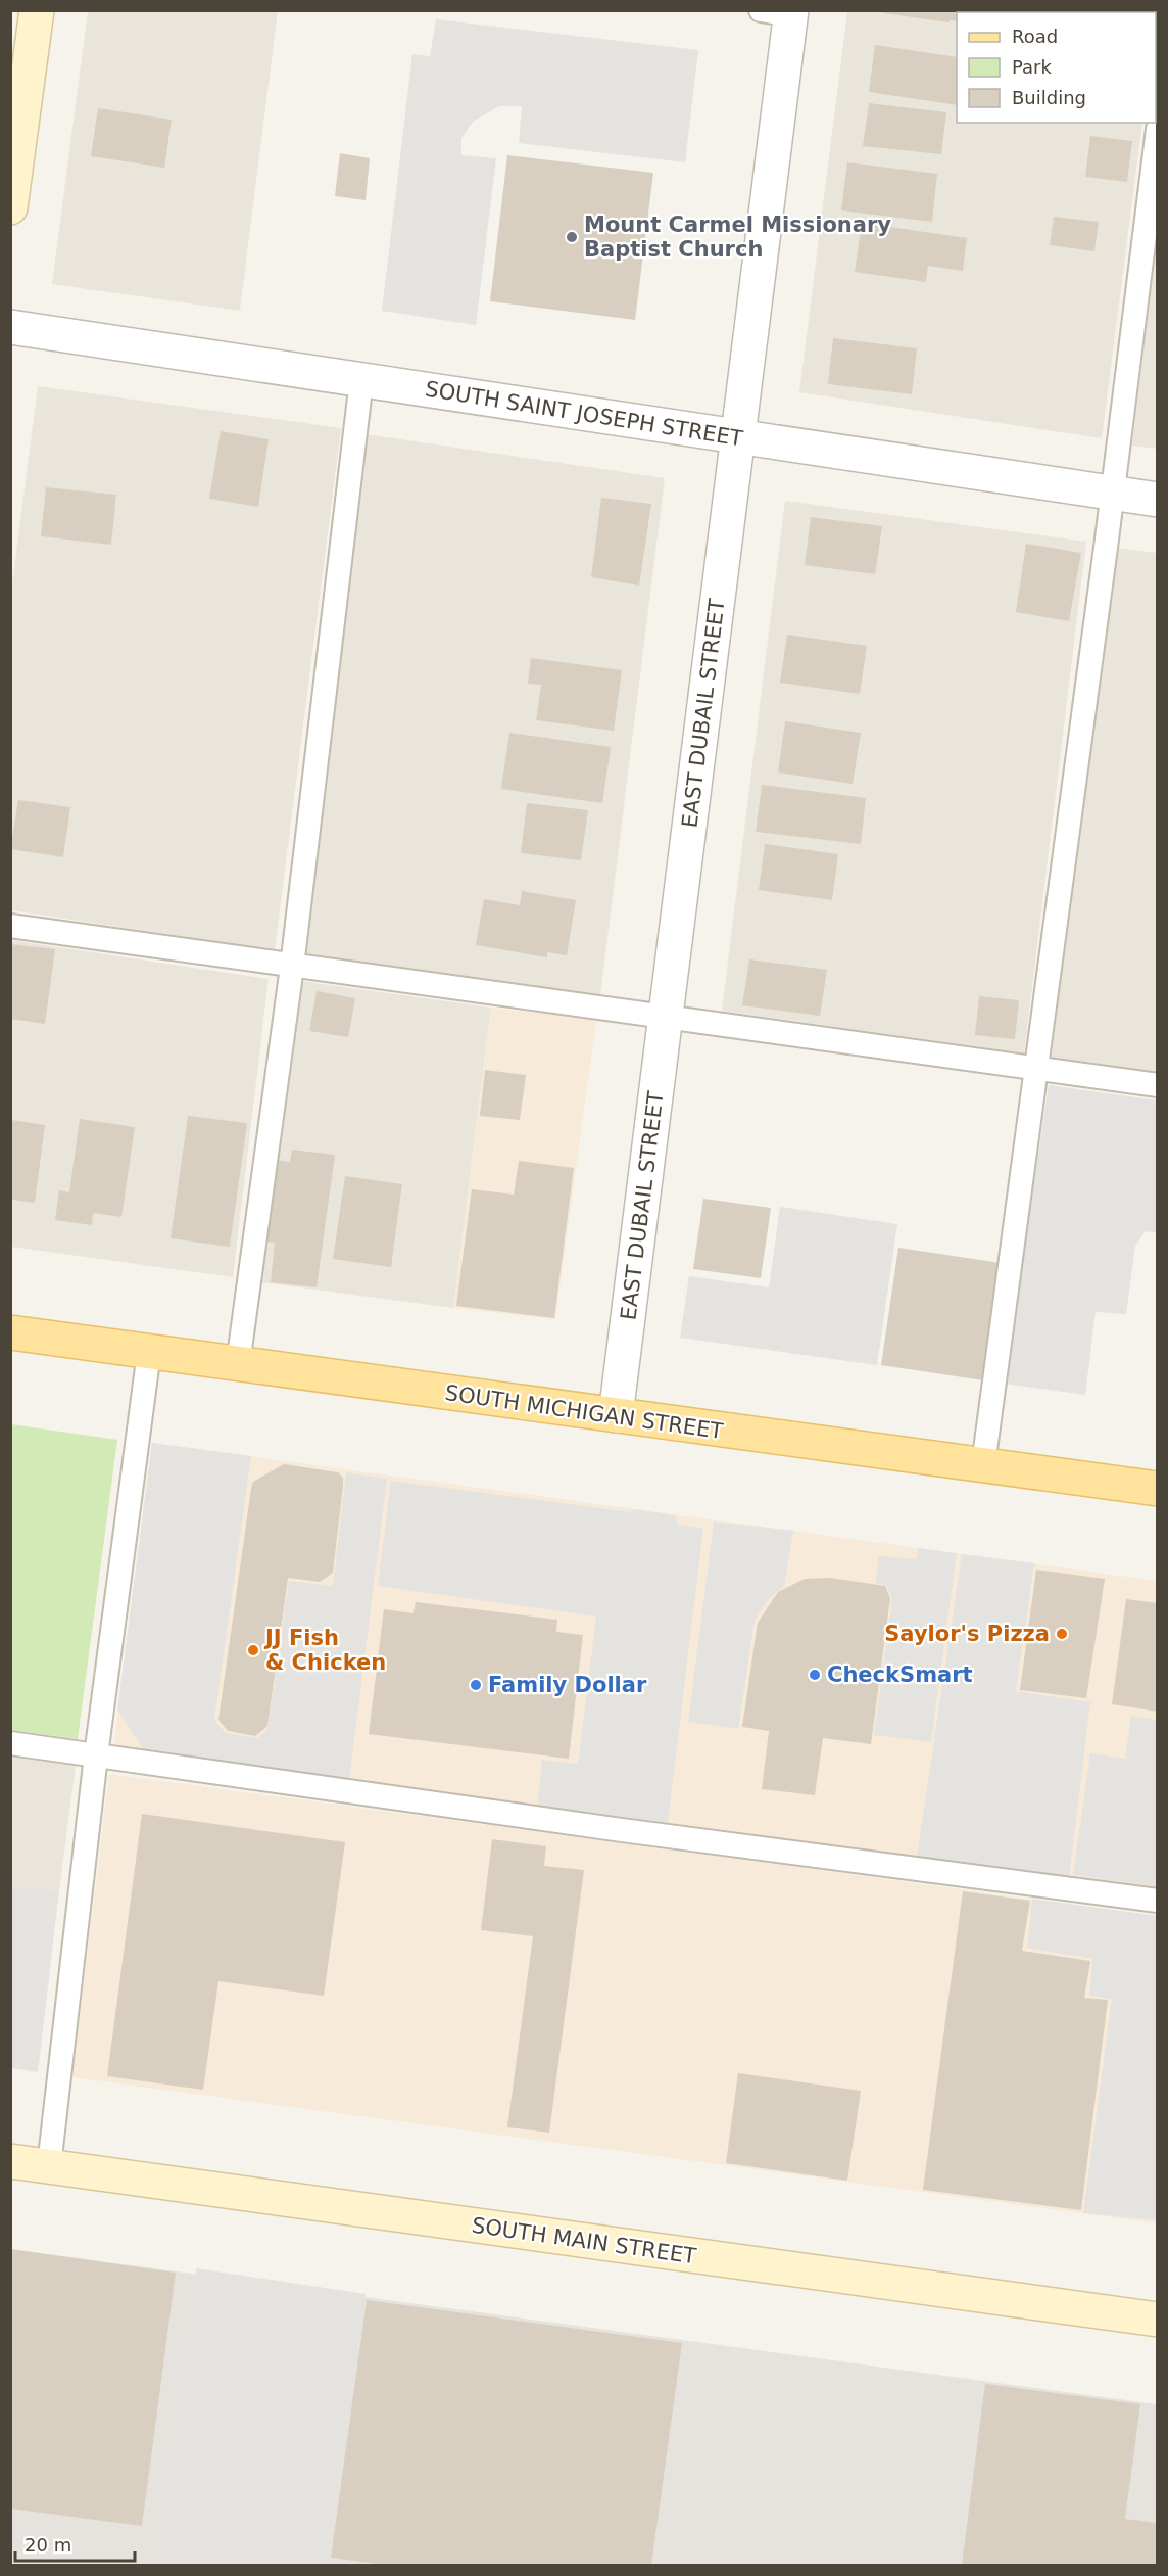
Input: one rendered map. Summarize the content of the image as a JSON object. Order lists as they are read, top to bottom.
{
  "streets": {
    "main road": ["SOUTH MICHIGAN STREET", "SOUTH MAIN STREET"],
    "street": ["SOUTH SAINT JOSEPH STREET", "EAST DUBAIL STREET"]
  },
  "crossings": [
    ["SOUTH SAINT JOSEPH STREET", "EAST DUBAIL STREET"],
    ["EAST DUBAIL STREET", "SOUTH MICHIGAN STREET"]
  ],
  "places": [
    "Mount Carmel Missionary Baptist Church",
    "Saylor's Pizza",
    "JJ Fish & Chicken",
    "CheckSmart",
    "Family Dollar"
  ],
  "legend": ["Road", "Park", "Building"],
  "scale_bar": "20 m"
}
